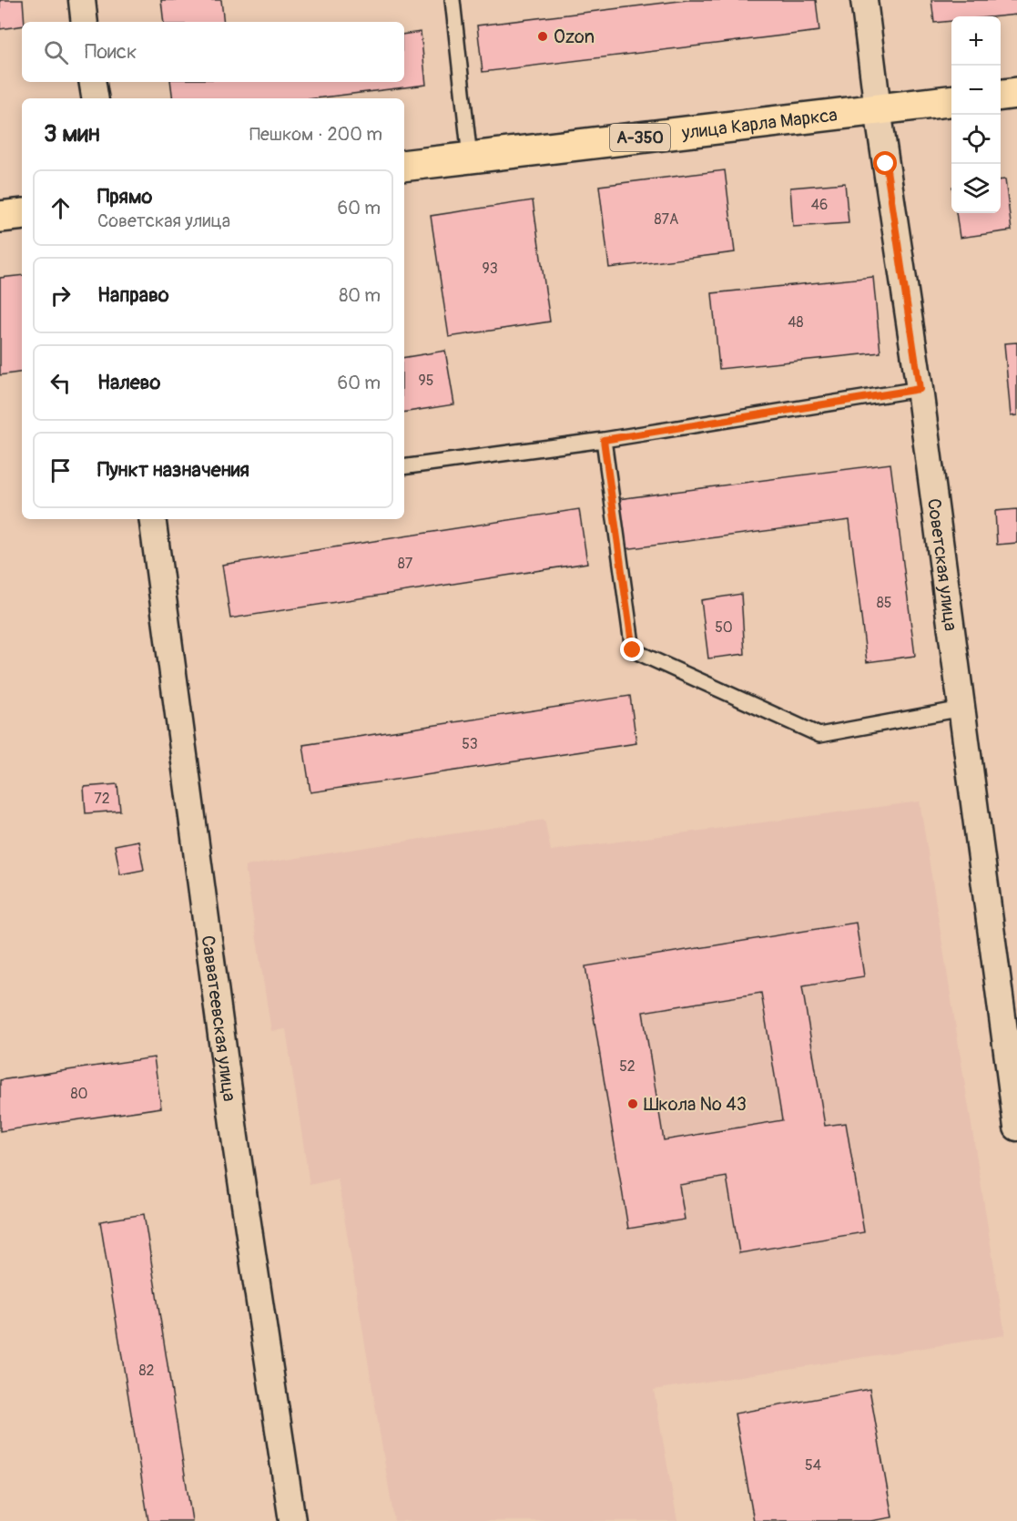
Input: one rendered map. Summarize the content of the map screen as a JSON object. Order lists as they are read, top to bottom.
{
  "streets": {
    "highway": ["улица Карла Маркса", "А-350"],
    "street": ["Советская улица", "Савватеевская улица"]
  },
  "crossings": [
    ["улица Карла Маркса", "Советская улица"]
  ],
  "places": ["Ozon", "Школа № 43"],
  "house_numbers": [
    "46",
    "87А",
    "93",
    "48",
    "95",
    "87",
    "85",
    "50",
    "53",
    "72",
    "52",
    "80",
    "82",
    "54"
  ],
  "page": {
    "map_buttons": ["+", "−"],
    "search": "Поиск",
    "heading": ["3 мин", "Пешком · 200 m"],
    "list": [
      ["Прямо", "Советская улица", "60 m"],
      ["Направо", "80 m"],
      ["Налево", "60 m"],
      "Пункт назначения"
    ]
  }
}
